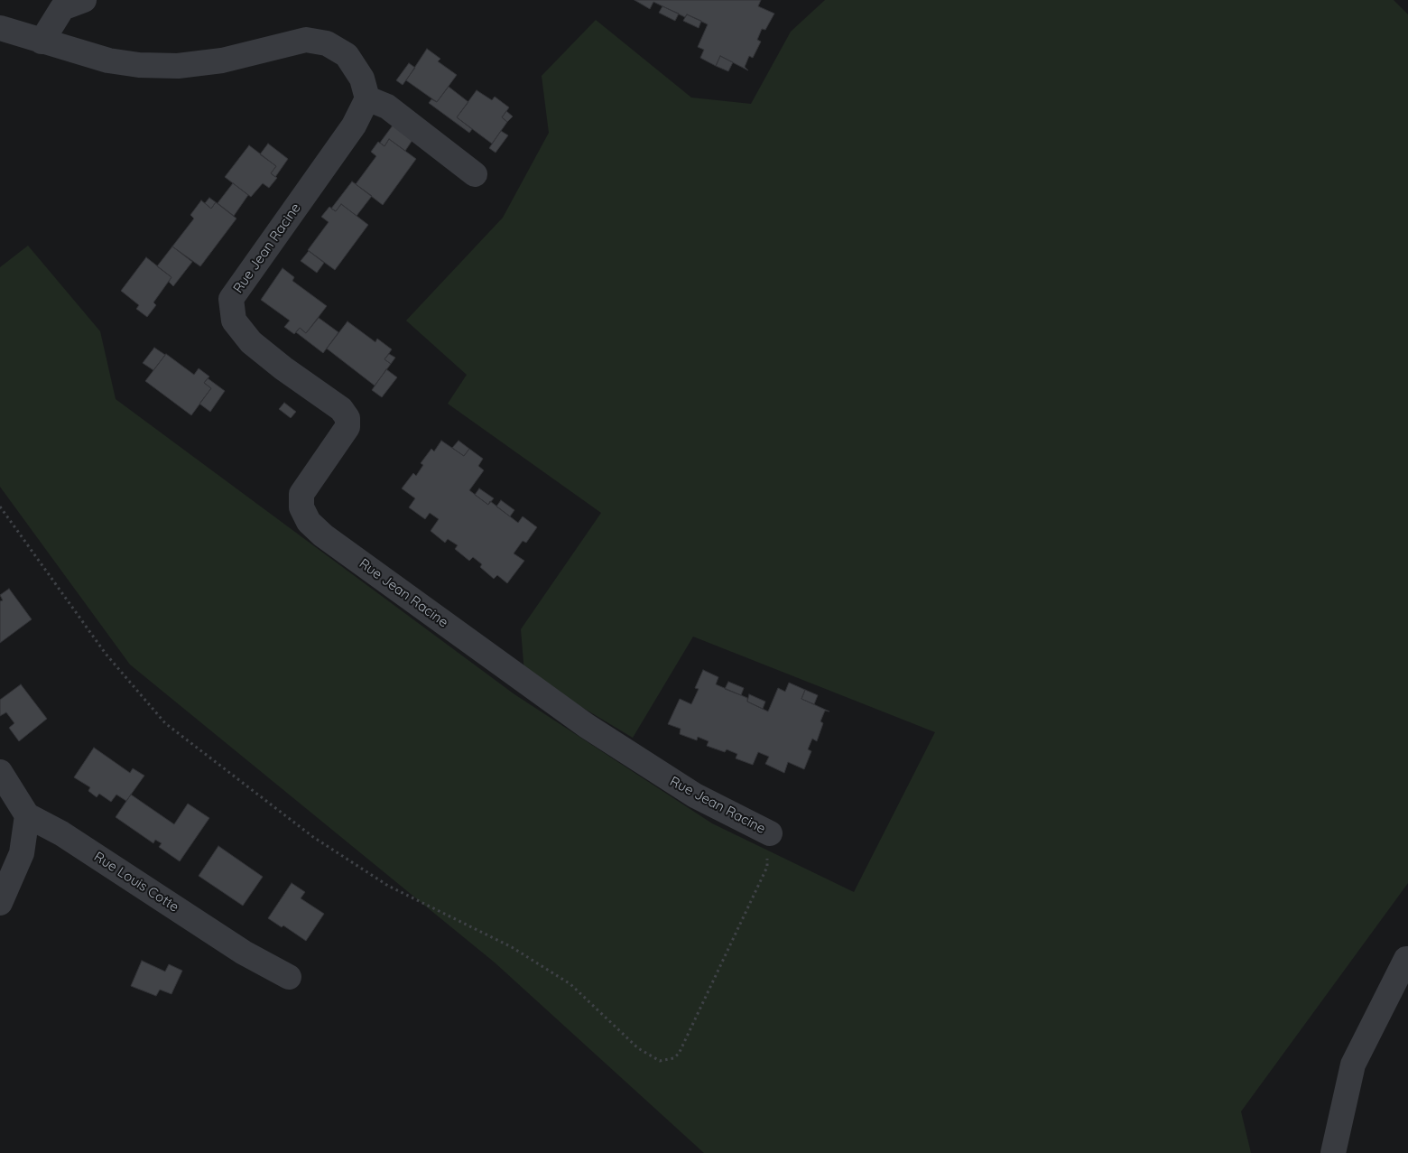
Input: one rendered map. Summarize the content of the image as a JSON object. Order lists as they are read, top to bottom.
{
  "streets": {
    "street": ["Rue Jean Racine", "Rue Louis Cotte"]
  }
}
